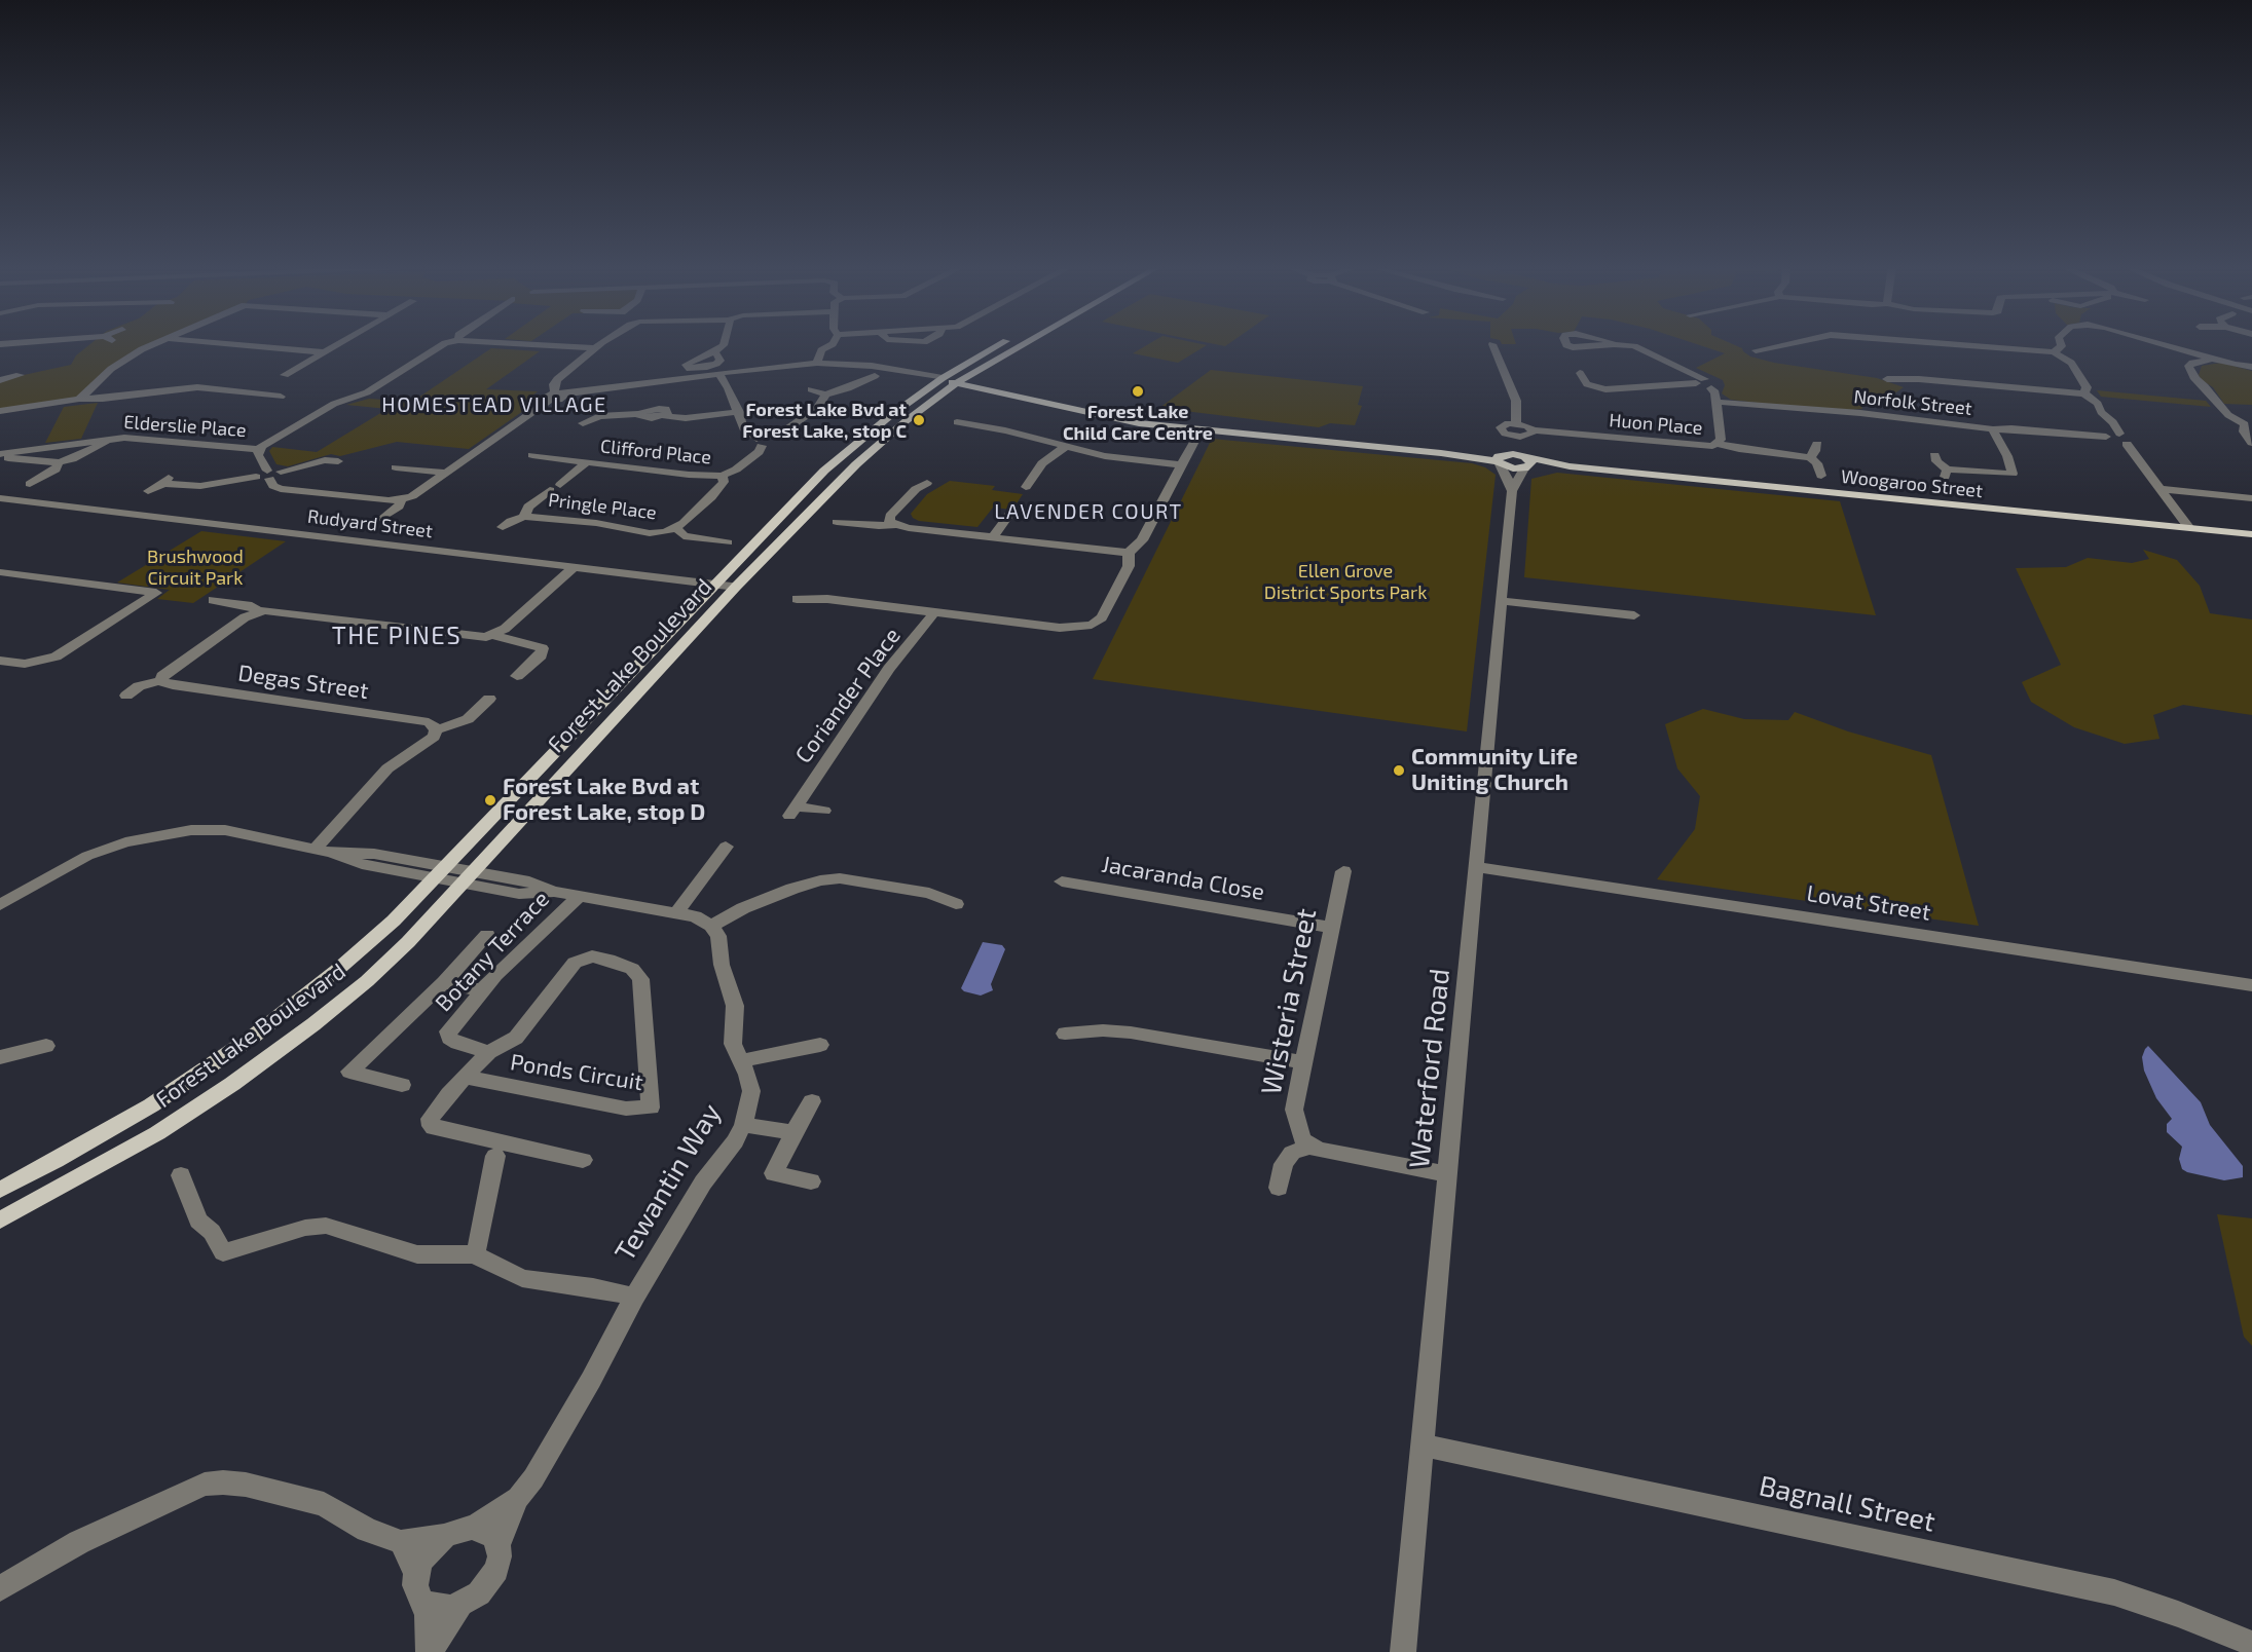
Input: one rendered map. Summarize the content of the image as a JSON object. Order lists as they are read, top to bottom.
{
  "streets": {
    "main road": ["Woogaroo Street", "Forest Lake Boulevard"],
    "street": [
      "Norfolk Street",
      "Huon Place",
      "Elderslie Place",
      "Clifford Place",
      "Pringle Place",
      "Rudyard Street",
      "Degas Street",
      "Coriander Place",
      "Jacaranda Close",
      "Lovat Street",
      "Botany Terrace",
      "Wisteria Street",
      "Waterford Road",
      "Ponds Circuit",
      "Tewantin Way",
      "Bagnall Street"
    ]
  },
  "crossings": [
    ["Norfolk Street", "Huon Place"],
    ["Clifford Place", "Pringle Place"],
    ["Woogaroo Street", "Waterford Road"],
    ["Rudyard Street", "Forest Lake Boulevard"],
    ["Jacaranda Close", "Wisteria Street"],
    ["Lovat Street", "Waterford Road"],
    ["Botany Terrace", "Ponds Circuit"],
    ["Waterford Road", "Bagnall Street"]
  ],
  "districts": ["HOMESTEAD VILLAGE", "LAVENDER COURT", "THE PINES"],
  "parks": ["Brushwood Circuit Park", "Ellen Grove District Sports Park"],
  "places": [
    "Forest Lake Child Care Centre",
    "Forest Lake Bvd at Forest Lake, stop C",
    "Community Life Uniting Church",
    "Forest Lake Bvd at Forest Lake, stop D"
  ]
}
